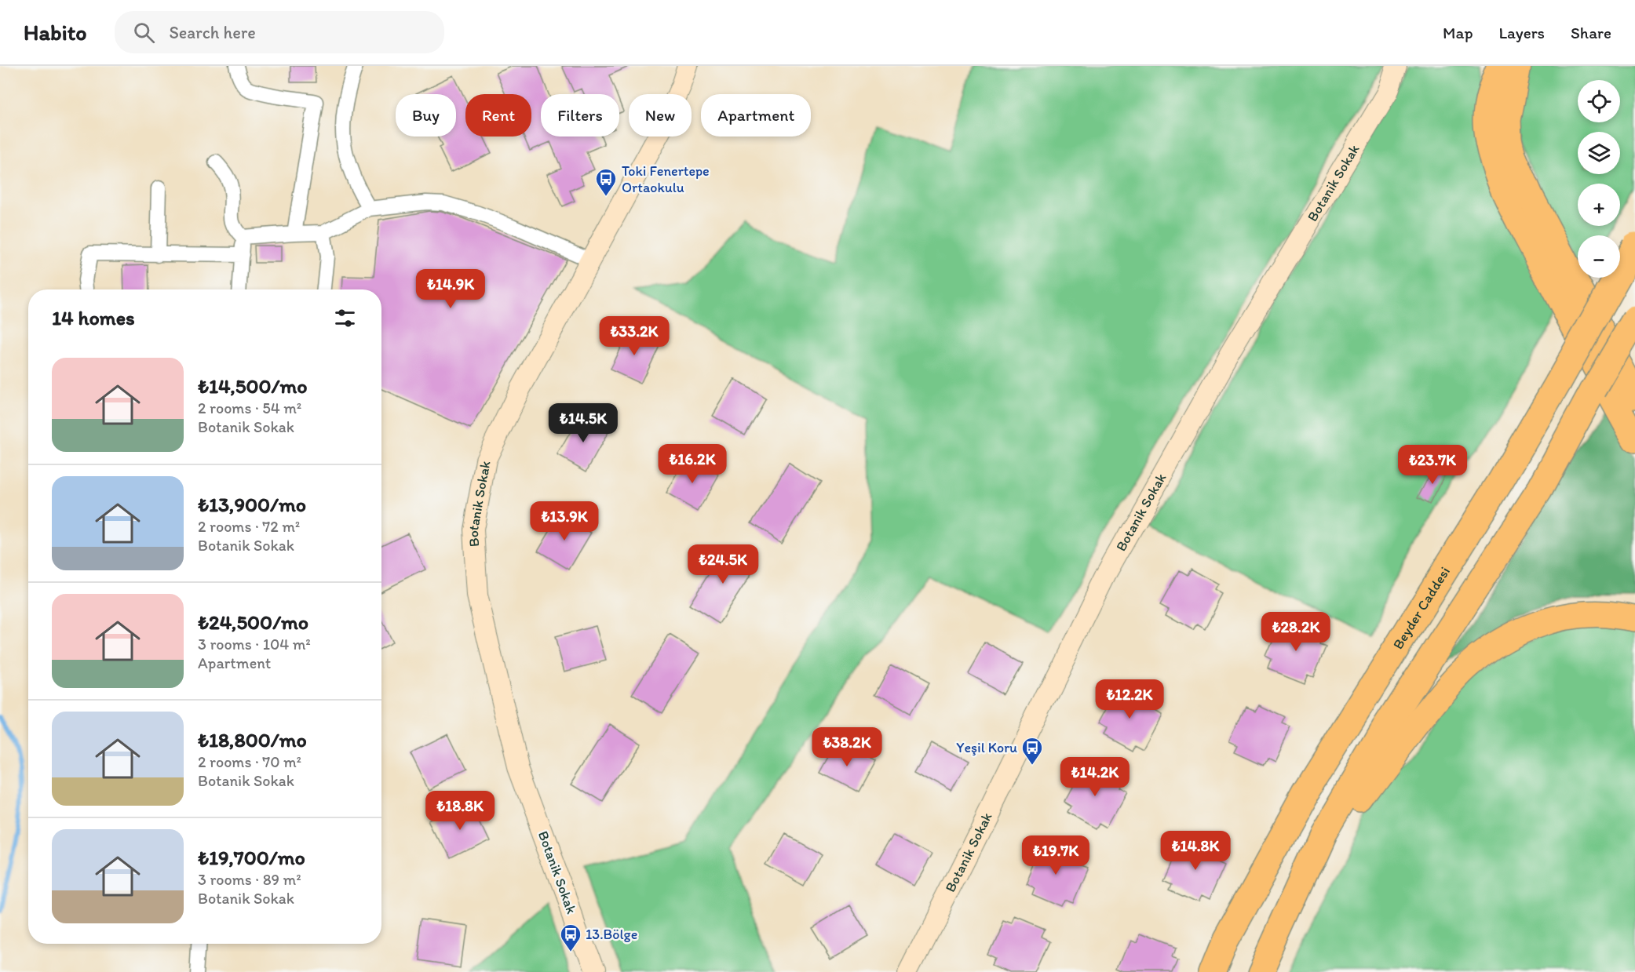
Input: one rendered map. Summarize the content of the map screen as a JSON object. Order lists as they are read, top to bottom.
{
  "streets": {
    "highway": ["Beyder Caddesi"],
    "main road": ["Botanik Sokak"]
  },
  "places": {
    "bus stop": ["Toki Fenertepe Ortaokulu", "Yeşil Koru", "13.Bölge"]
  },
  "page": {
    "header": "Habito",
    "search": "Search here",
    "nav": ["Map", "Layers", "Share"],
    "map_buttons": ["+", "−"],
    "chip": [
      "Buy",
      "Rent",
      "Filters",
      "New",
      "Apartment"
    ],
    "price": [
      "₺14.9K",
      "₺33.2K",
      "₺14.5K",
      "₺16.2K",
      "₺23.7K",
      "₺13.9K",
      "₺24.5K",
      "₺28.2K",
      "₺12.2K",
      "₺38.2K",
      "₺14.2K",
      "₺18.8K",
      "₺14.8K",
      "₺19.7K"
    ],
    "heading": "14 homes",
    "list": [
      {
        "name": "₺14,500/mo",
        "note": "2 rooms · 54 m² · Botanik Sokak"
      },
      {
        "name": "₺13,900/mo",
        "note": "2 rooms · 72 m² · Botanik Sokak"
      },
      {
        "name": "₺24,500/mo",
        "note": "3 rooms · 104 m² · Apartment"
      },
      {
        "name": "₺18,800/mo",
        "note": "2 rooms · 70 m² · Botanik Sokak"
      },
      {
        "name": "₺19,700/mo",
        "note": "3 rooms · 89 m² · Botanik Sokak"
      }
    ]
  }
}
